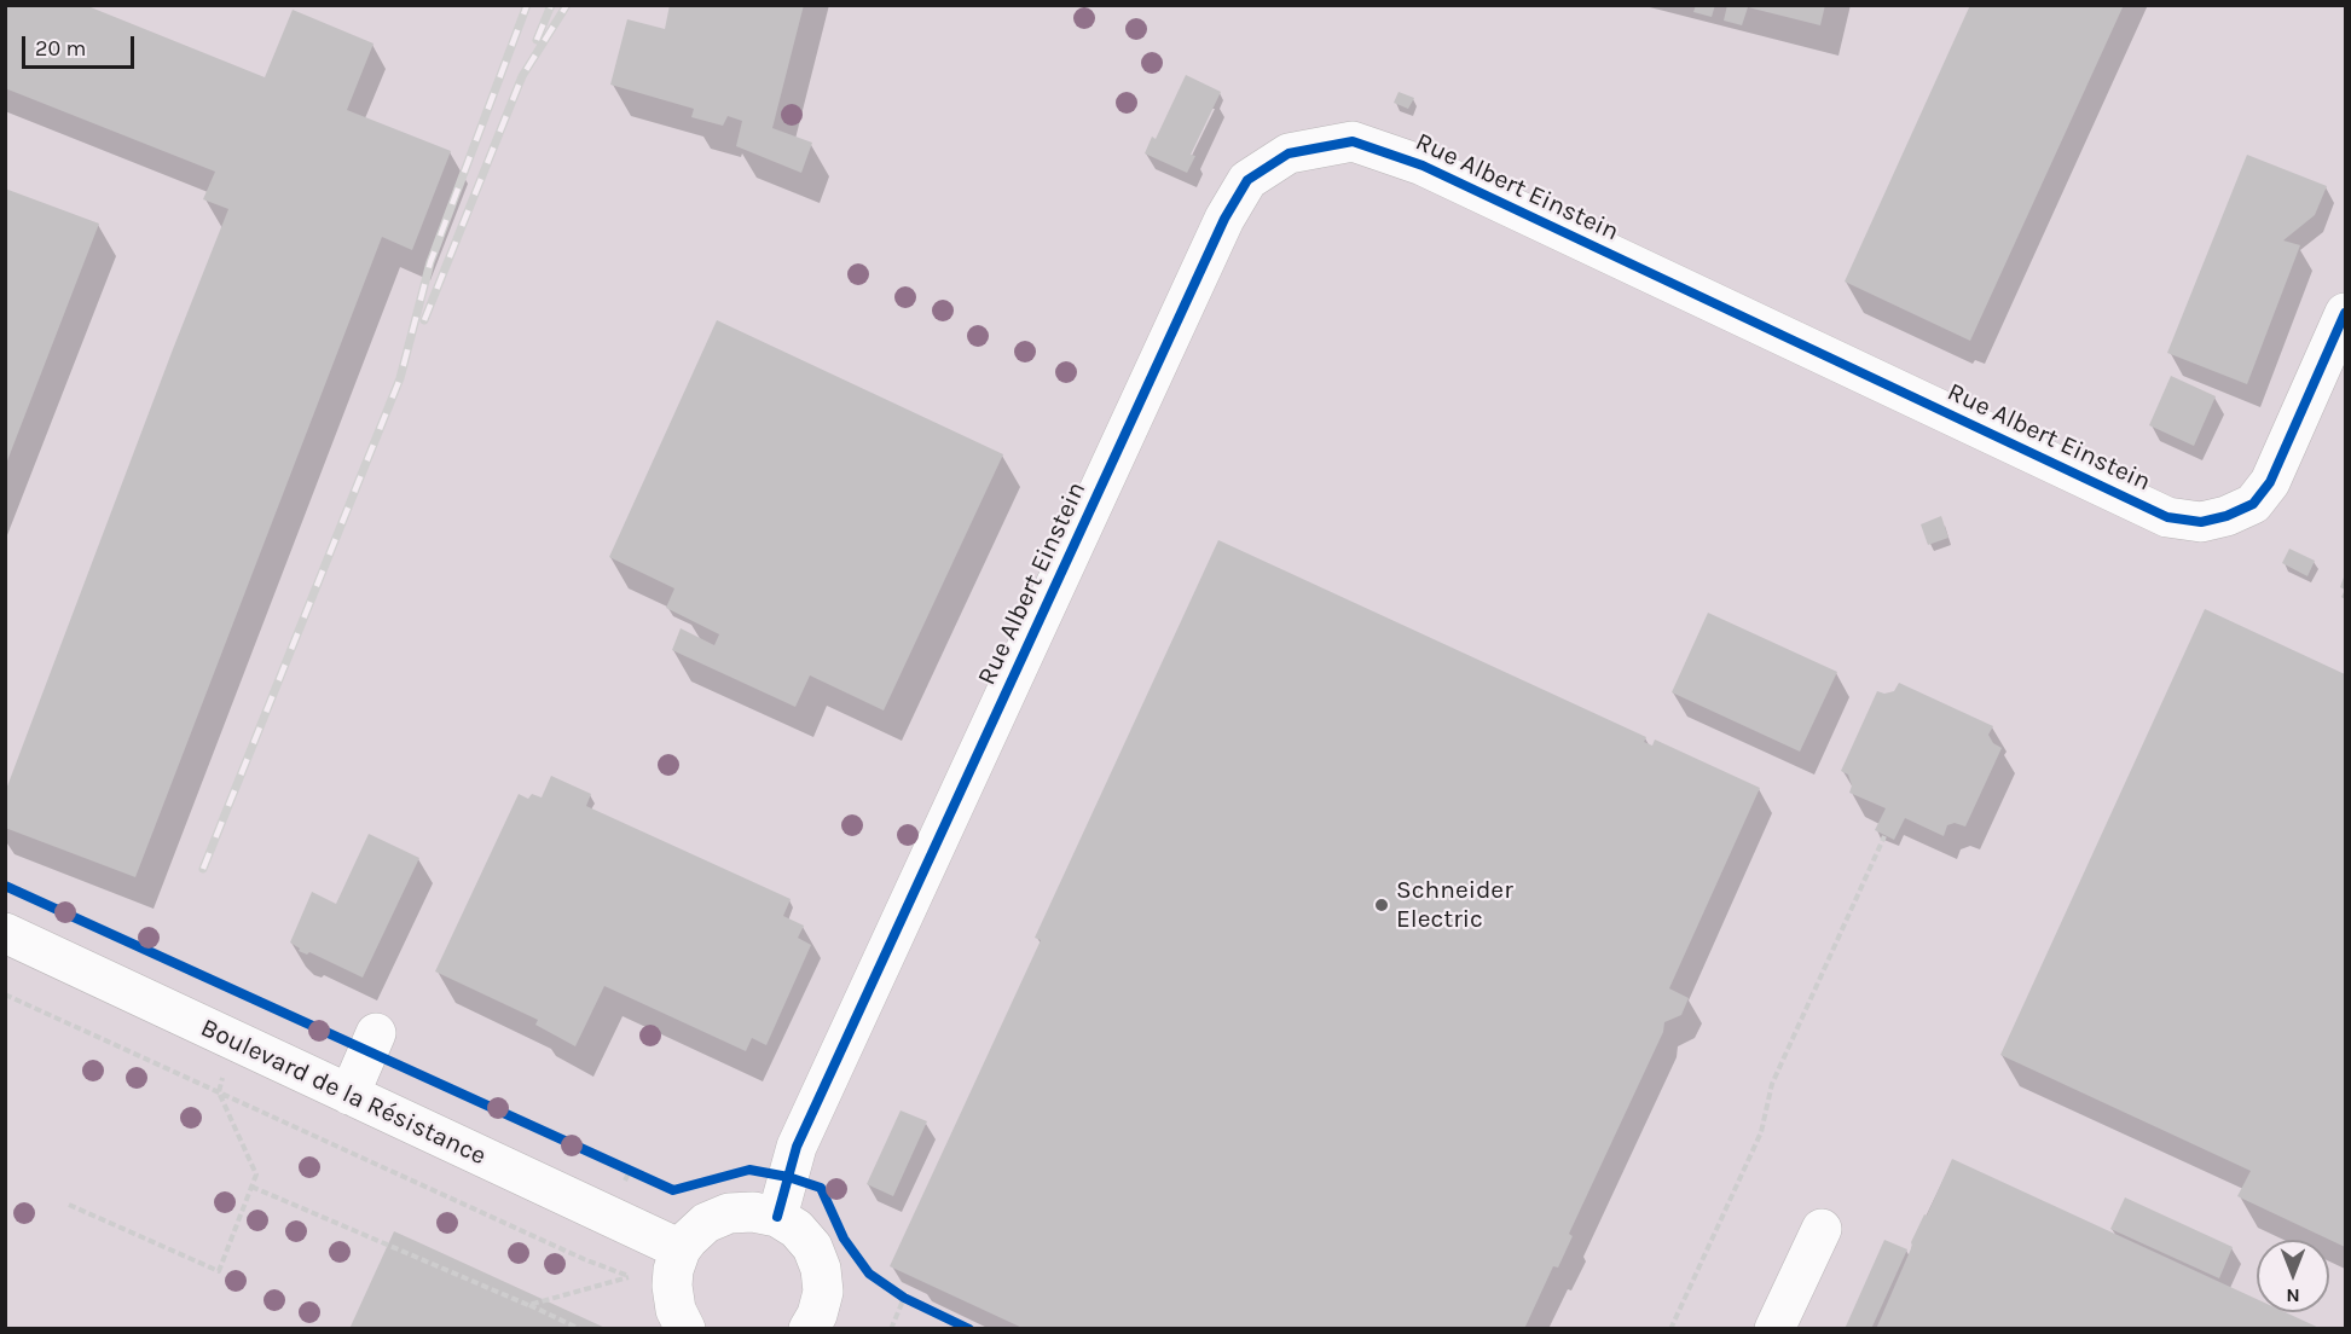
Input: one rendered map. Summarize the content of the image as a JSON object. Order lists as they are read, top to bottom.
{
  "streets": {
    "street": ["Rue Albert Einstein", "Boulevard de la Résistance"]
  },
  "places": ["Schneider Electric"],
  "scale_bar": "20 m",
  "north": "bottom"
}
